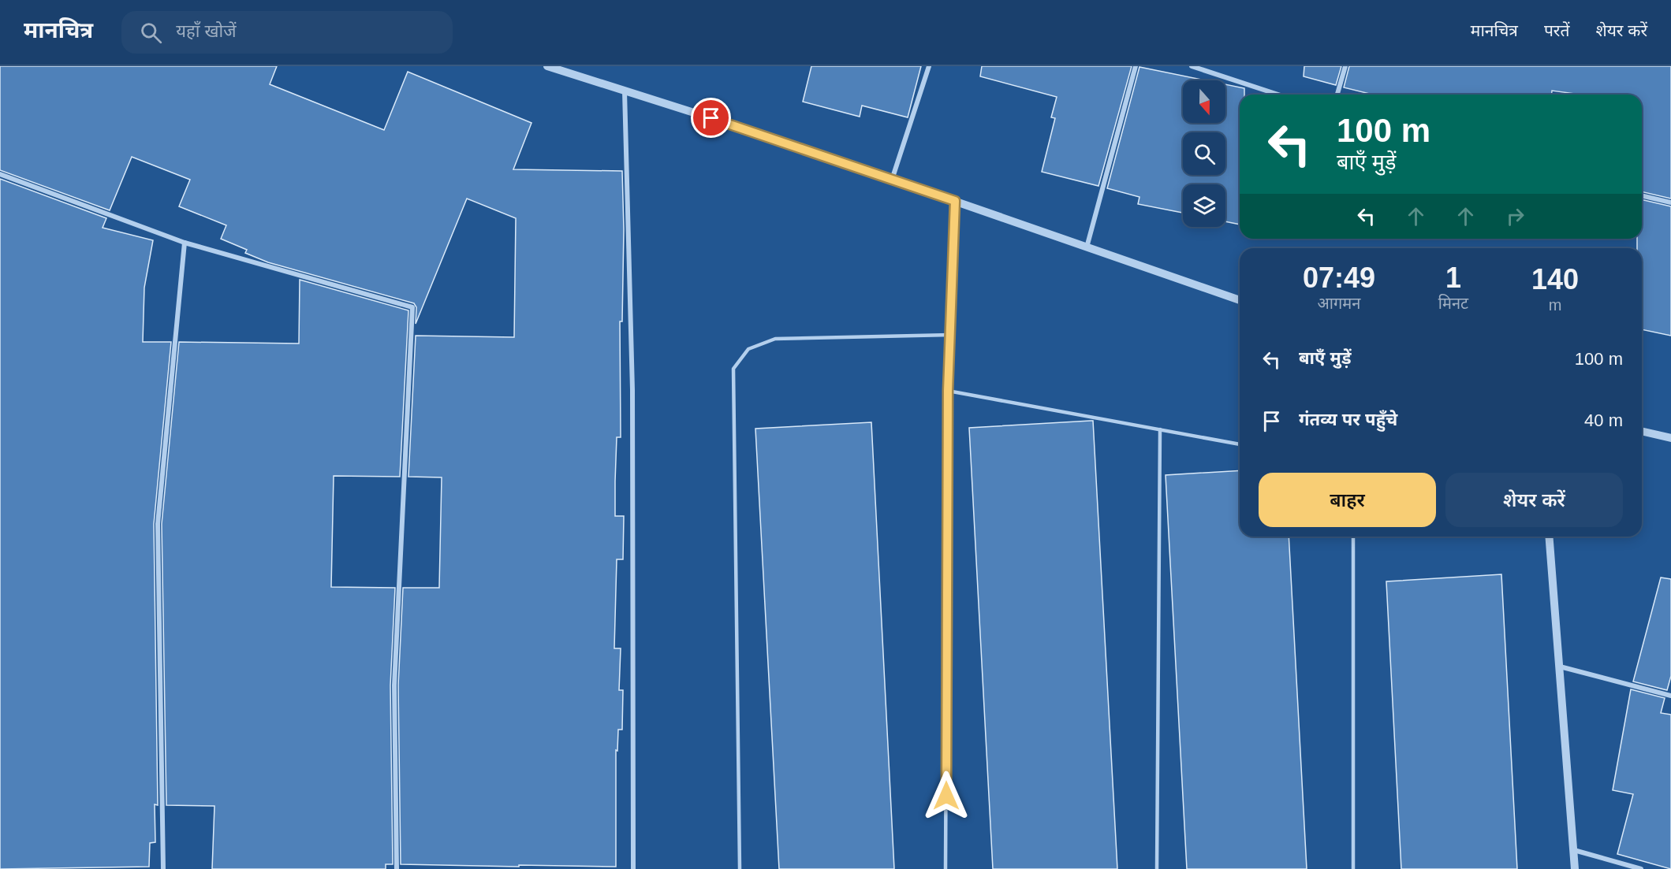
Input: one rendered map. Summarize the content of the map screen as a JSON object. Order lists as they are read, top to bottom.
{
  "north": "bottom",
  "page": {
    "header": "मानचित्र",
    "search": "यहाँ खोजें",
    "nav": ["मानचित्र", "परतें", "शेयर करें"],
    "turn": ["100 m", "बाएँ मुड़ें"],
    "eta": [
      "07:49",
      "आगमन",
      "1",
      "मिनट",
      "140",
      "m"
    ],
    "list": [
      {
        "name": "बाएँ मुड़ें",
        "value": "100 m"
      },
      {
        "name": "गंतव्य पर पहुँचे",
        "value": "40 m"
      }
    ],
    "buttons": ["बाहर", "शेयर करें"]
  }
}
